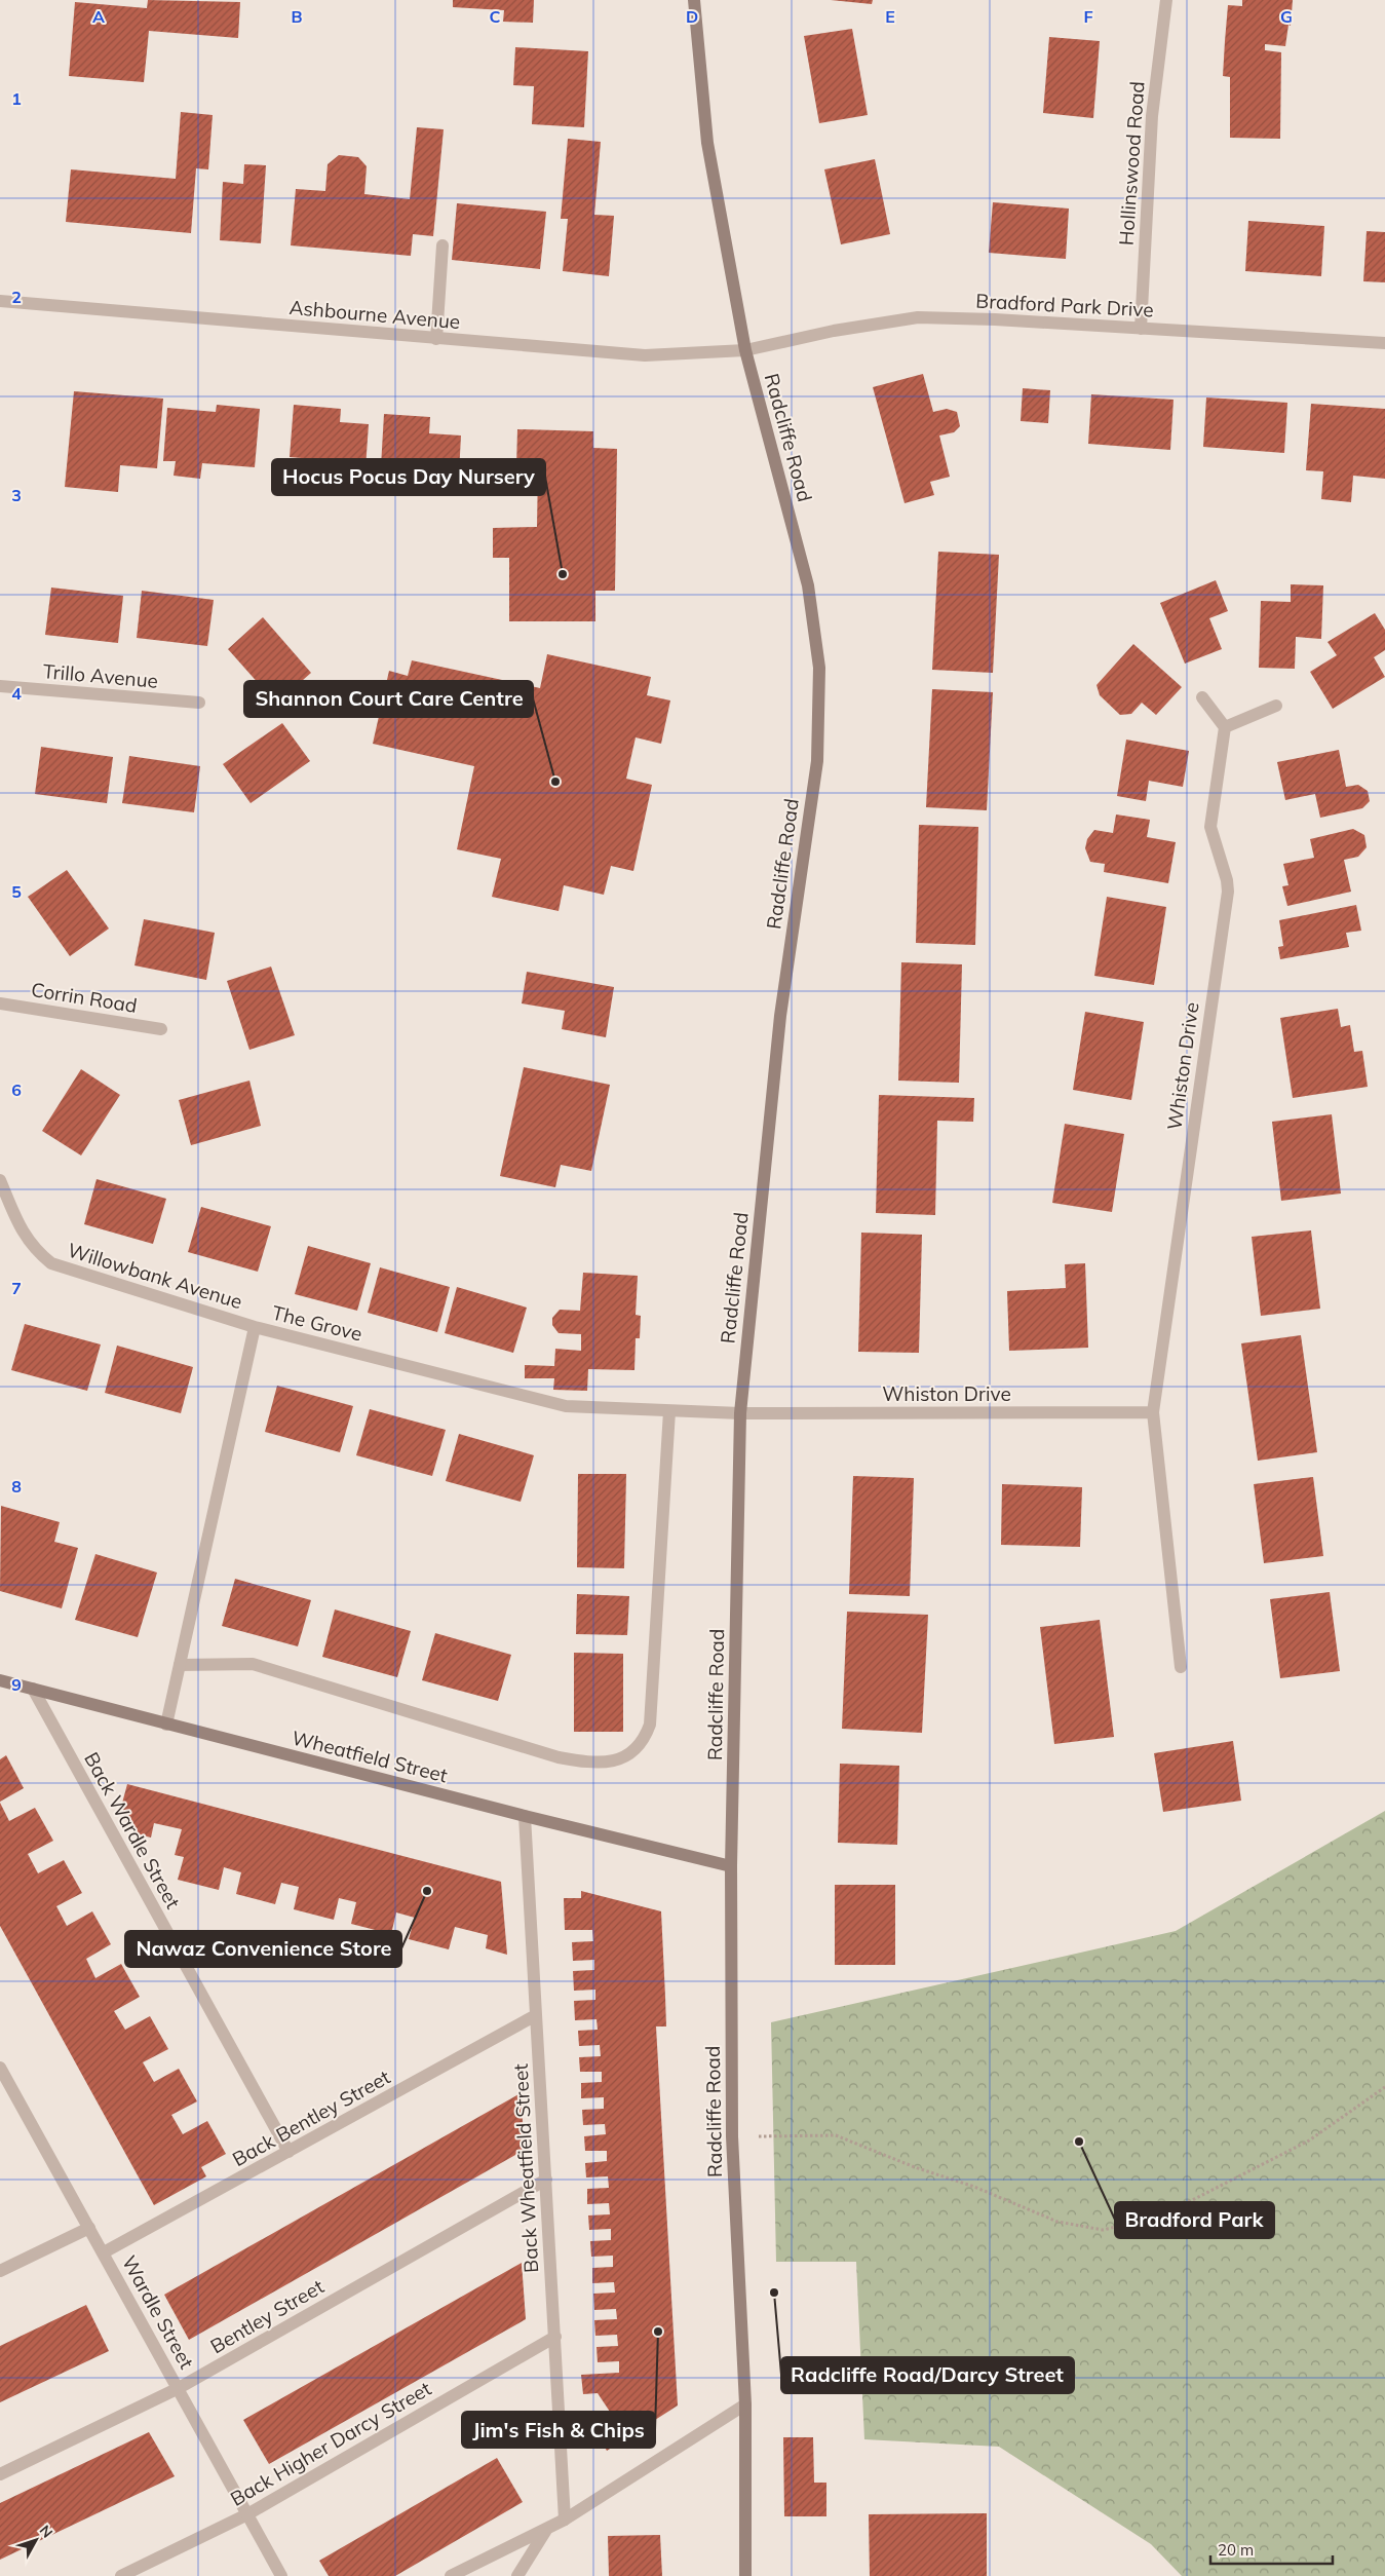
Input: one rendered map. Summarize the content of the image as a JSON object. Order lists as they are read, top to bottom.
{
  "streets": {
    "main road": ["Radcliffe Road", "Wheatfield Street"],
    "street": [
      "Hollinswood Road",
      "Bradford Park Drive",
      "Ashbourne Avenue",
      "Trillo Avenue",
      "Corrin Road",
      "Whiston Drive",
      "Willowbank Avenue",
      "The Grove",
      "Back Wardle Street",
      "Back Bentley Street",
      "Back Wheatfield Street",
      "Wardle Street",
      "Bentley Street",
      "Back Higher Darcy Street"
    ]
  },
  "crossings": [
    ["Hollinswood Road", "Bradford Park Drive"],
    ["Bradford Park Drive", "Ashbourne Avenue"],
    ["Bradford Park Drive", "Radcliffe Road"],
    ["Ashbourne Avenue", "Radcliffe Road"],
    ["Radcliffe Road", "Whiston Drive"],
    ["Radcliffe Road", "The Grove"],
    ["Radcliffe Road", "Wheatfield Street"],
    ["Whiston Drive", "The Grove"],
    ["Willowbank Avenue", "The Grove"],
    ["The Grove", "Wheatfield Street"],
    ["Wheatfield Street", "Back Wardle Street"],
    ["Wheatfield Street", "Back Wheatfield Street"],
    ["Back Wardle Street", "Back Bentley Street"],
    ["Back Bentley Street", "Back Wheatfield Street"],
    ["Back Bentley Street", "Wardle Street"],
    ["Back Wheatfield Street", "Bentley Street"],
    ["Back Wheatfield Street", "Back Higher Darcy Street"],
    ["Wardle Street", "Bentley Street"],
    ["Wardle Street", "Back Higher Darcy Street"]
  ],
  "places": [
    "Hocus Pocus Day Nursery",
    "Shannon Court Care Centre",
    "Nawaz Convenience Store",
    "Bradford Park",
    "Radcliffe Road/Darcy Street",
    "Jim's Fish & Chips"
  ],
  "scale_bar": "20 m",
  "north": "top right",
  "grid": {
    "columns": [
      "A",
      "B",
      "C",
      "D",
      "E",
      "F",
      "G"
    ],
    "rows": [
      "1",
      "2",
      "3",
      "4",
      "5",
      "6",
      "7",
      "8",
      "9"
    ]
  }
}
